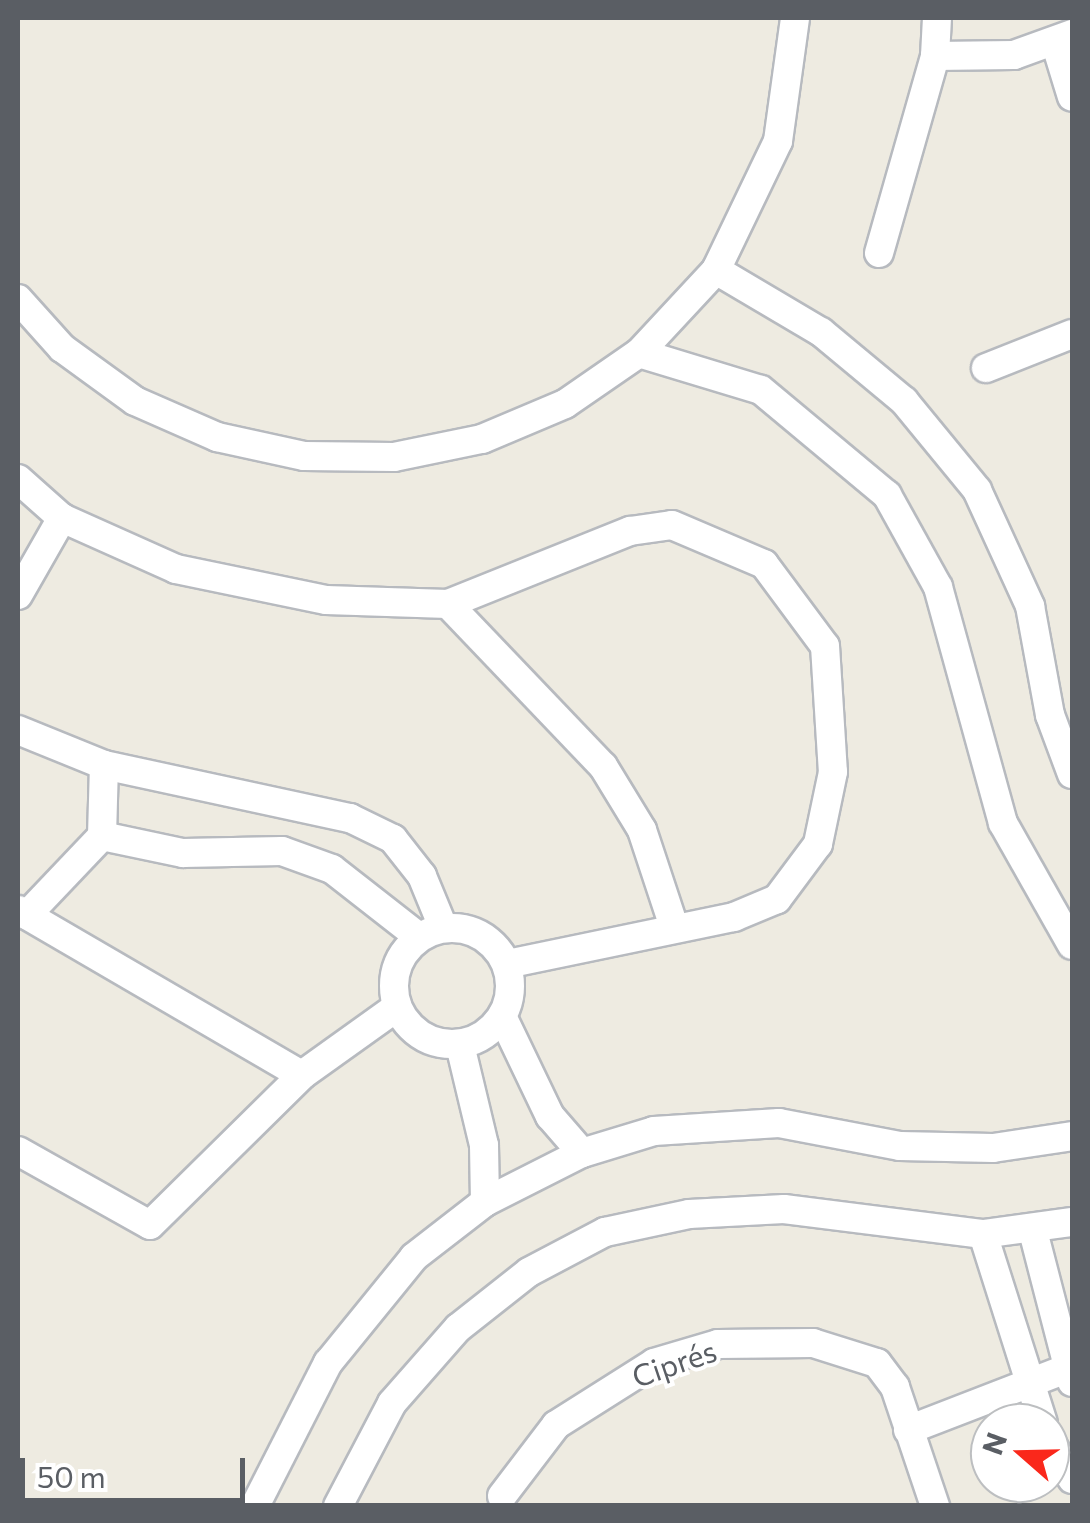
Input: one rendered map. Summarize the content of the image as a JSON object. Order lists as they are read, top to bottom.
{
  "streets": {
    "street": ["Ciprés"]
  },
  "scale_bar": "50 m",
  "north": "left"
}
